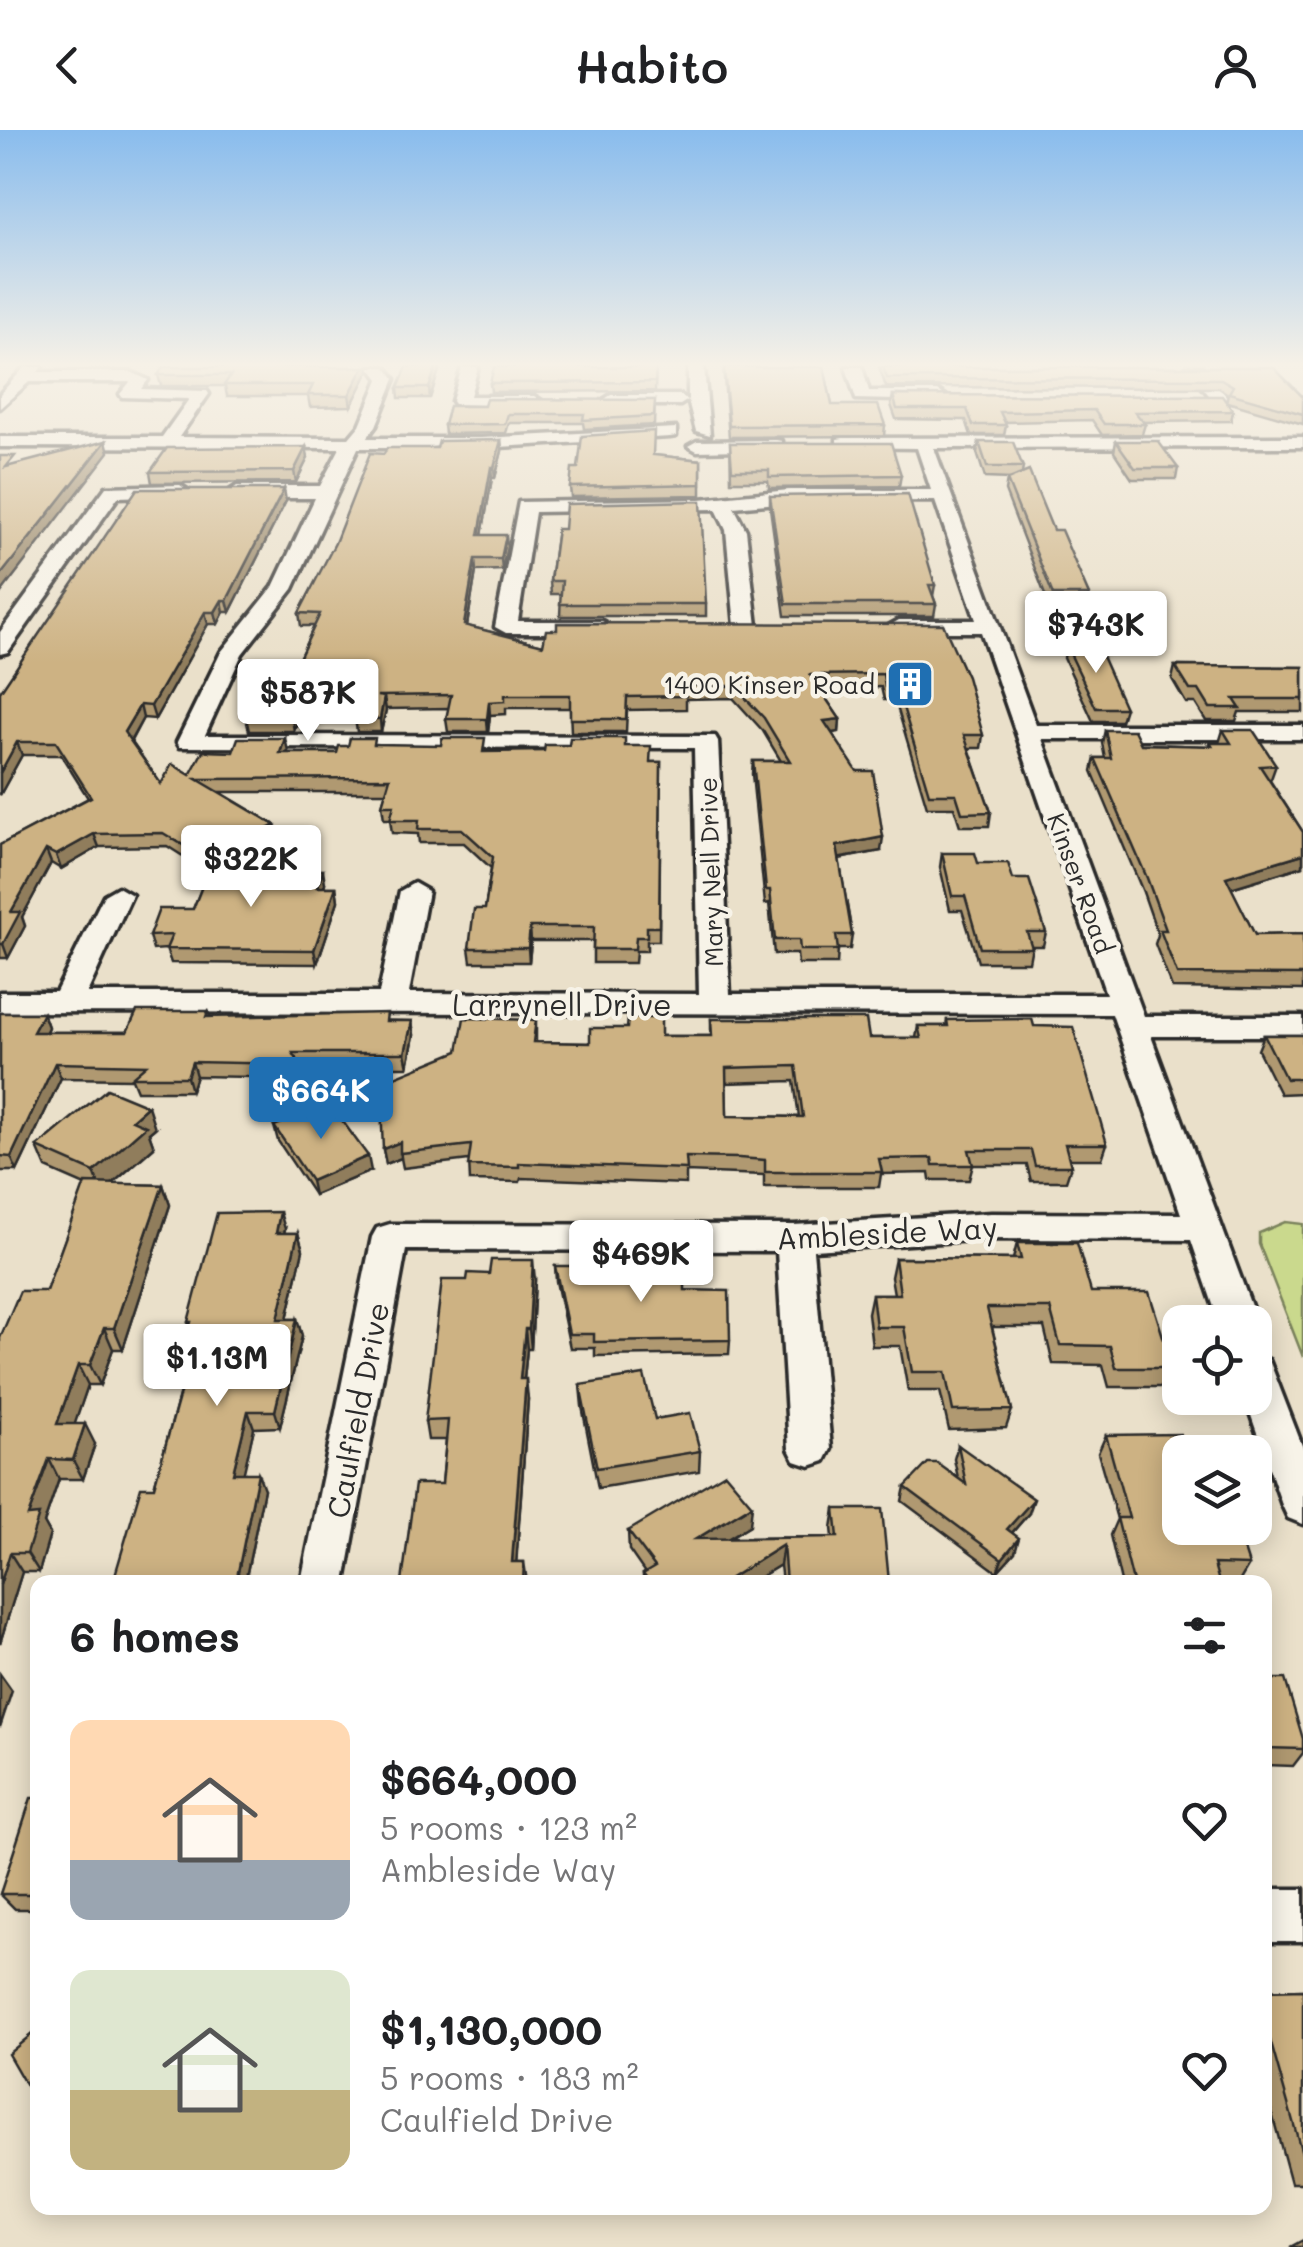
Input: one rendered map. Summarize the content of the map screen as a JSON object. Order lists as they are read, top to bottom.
{
  "streets": {
    "street": [
      "Mary Nell Drive",
      "Kinser Road",
      "Larrynell Drive",
      "Ambleside Way",
      "Caulfield Drive"
    ]
  },
  "crossings": [
    ["Mary Nell Drive", "Larrynell Drive"],
    ["Kinser Road", "Larrynell Drive"],
    ["Kinser Road", "Ambleside Way"],
    ["Ambleside Way", "Caulfield Drive"]
  ],
  "places": {
    "building": ["1400 Kinser Road"]
  },
  "page": {
    "header": "Habito",
    "price": [
      "$743K",
      "$587K",
      "$322K",
      "$664K",
      "$469K",
      "$1.13M"
    ],
    "heading": "6 homes",
    "list": [
      {
        "name": "$664,000",
        "note": "5 rooms · 123 m² · Ambleside Way"
      },
      {
        "name": "$1,130,000",
        "note": "5 rooms · 183 m² · Caulfield Drive"
      }
    ]
  }
}
